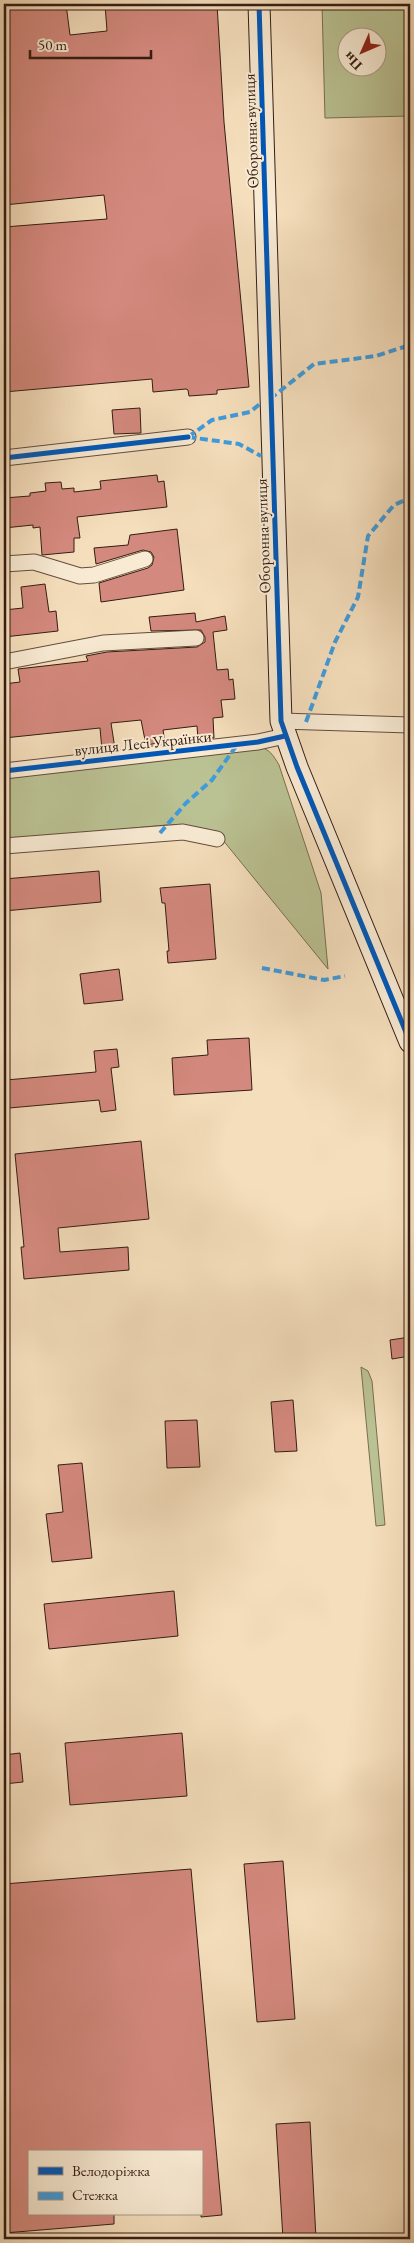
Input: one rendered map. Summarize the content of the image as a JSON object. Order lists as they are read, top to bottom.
{
  "streets": {
    "street": ["Оборонна вулиця", "вулиця Лесі Українки"]
  },
  "crossings": [
    ["Оборонна вулиця", "вулиця Лесі Українки"]
  ],
  "legend": ["Велодоріжка", "Стежка"],
  "scale_bar": "50 m",
  "north": "bottom left"
}
